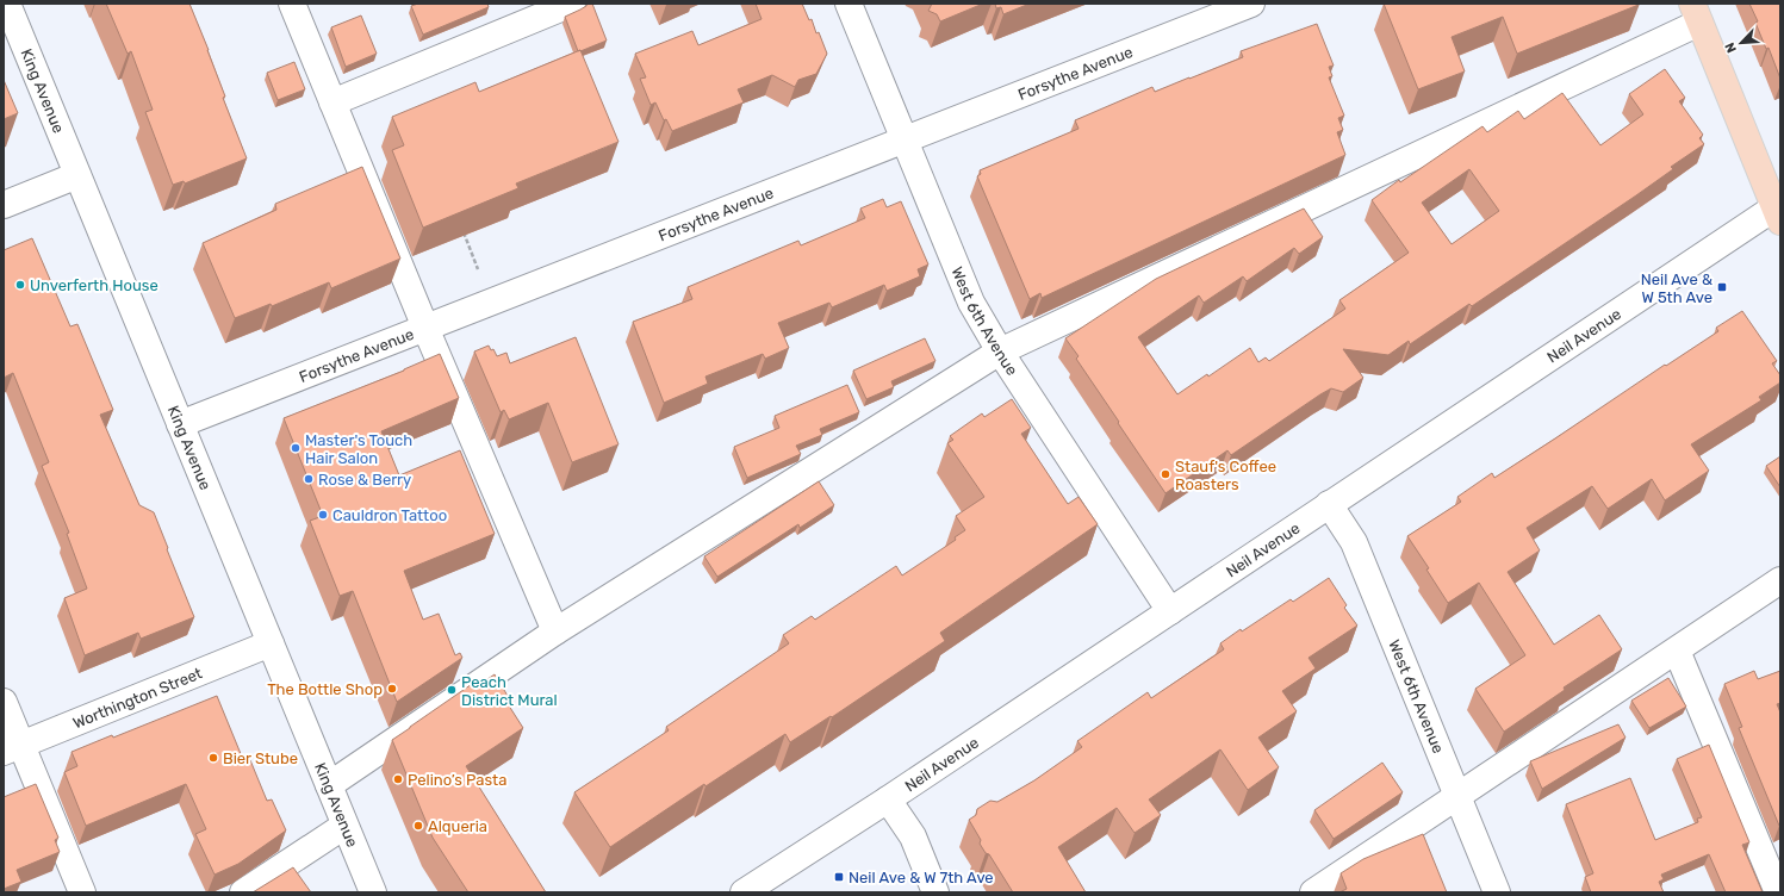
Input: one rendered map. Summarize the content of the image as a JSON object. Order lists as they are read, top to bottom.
{
  "streets": {
    "street": [
      "Forsythe Avenue",
      "King Avenue",
      "West 6th Avenue",
      "Neil Avenue",
      "Worthington Street"
    ]
  },
  "crossings": [
    ["Forsythe Avenue", "King Avenue"],
    ["Forsythe Avenue", "West 6th Avenue"],
    ["King Avenue", "Worthington Street"],
    ["West 6th Avenue", "Neil Avenue"]
  ],
  "places": {
    "other": [
      "Unverferth House",
      "Master's Touch Hair Salon",
      "Stauf's Coffee Roasters",
      "Rose & Berry",
      "Cauldron Tattoo",
      "The Bottle Shop",
      "Peach District Mural",
      "Bier Stube",
      "Pelino’s Pasta",
      "Alqueria"
    ],
    "transit": ["Neil Ave & W 5th Ave", "Neil Ave & W 7th Ave"]
  },
  "north": "bottom left"
}
